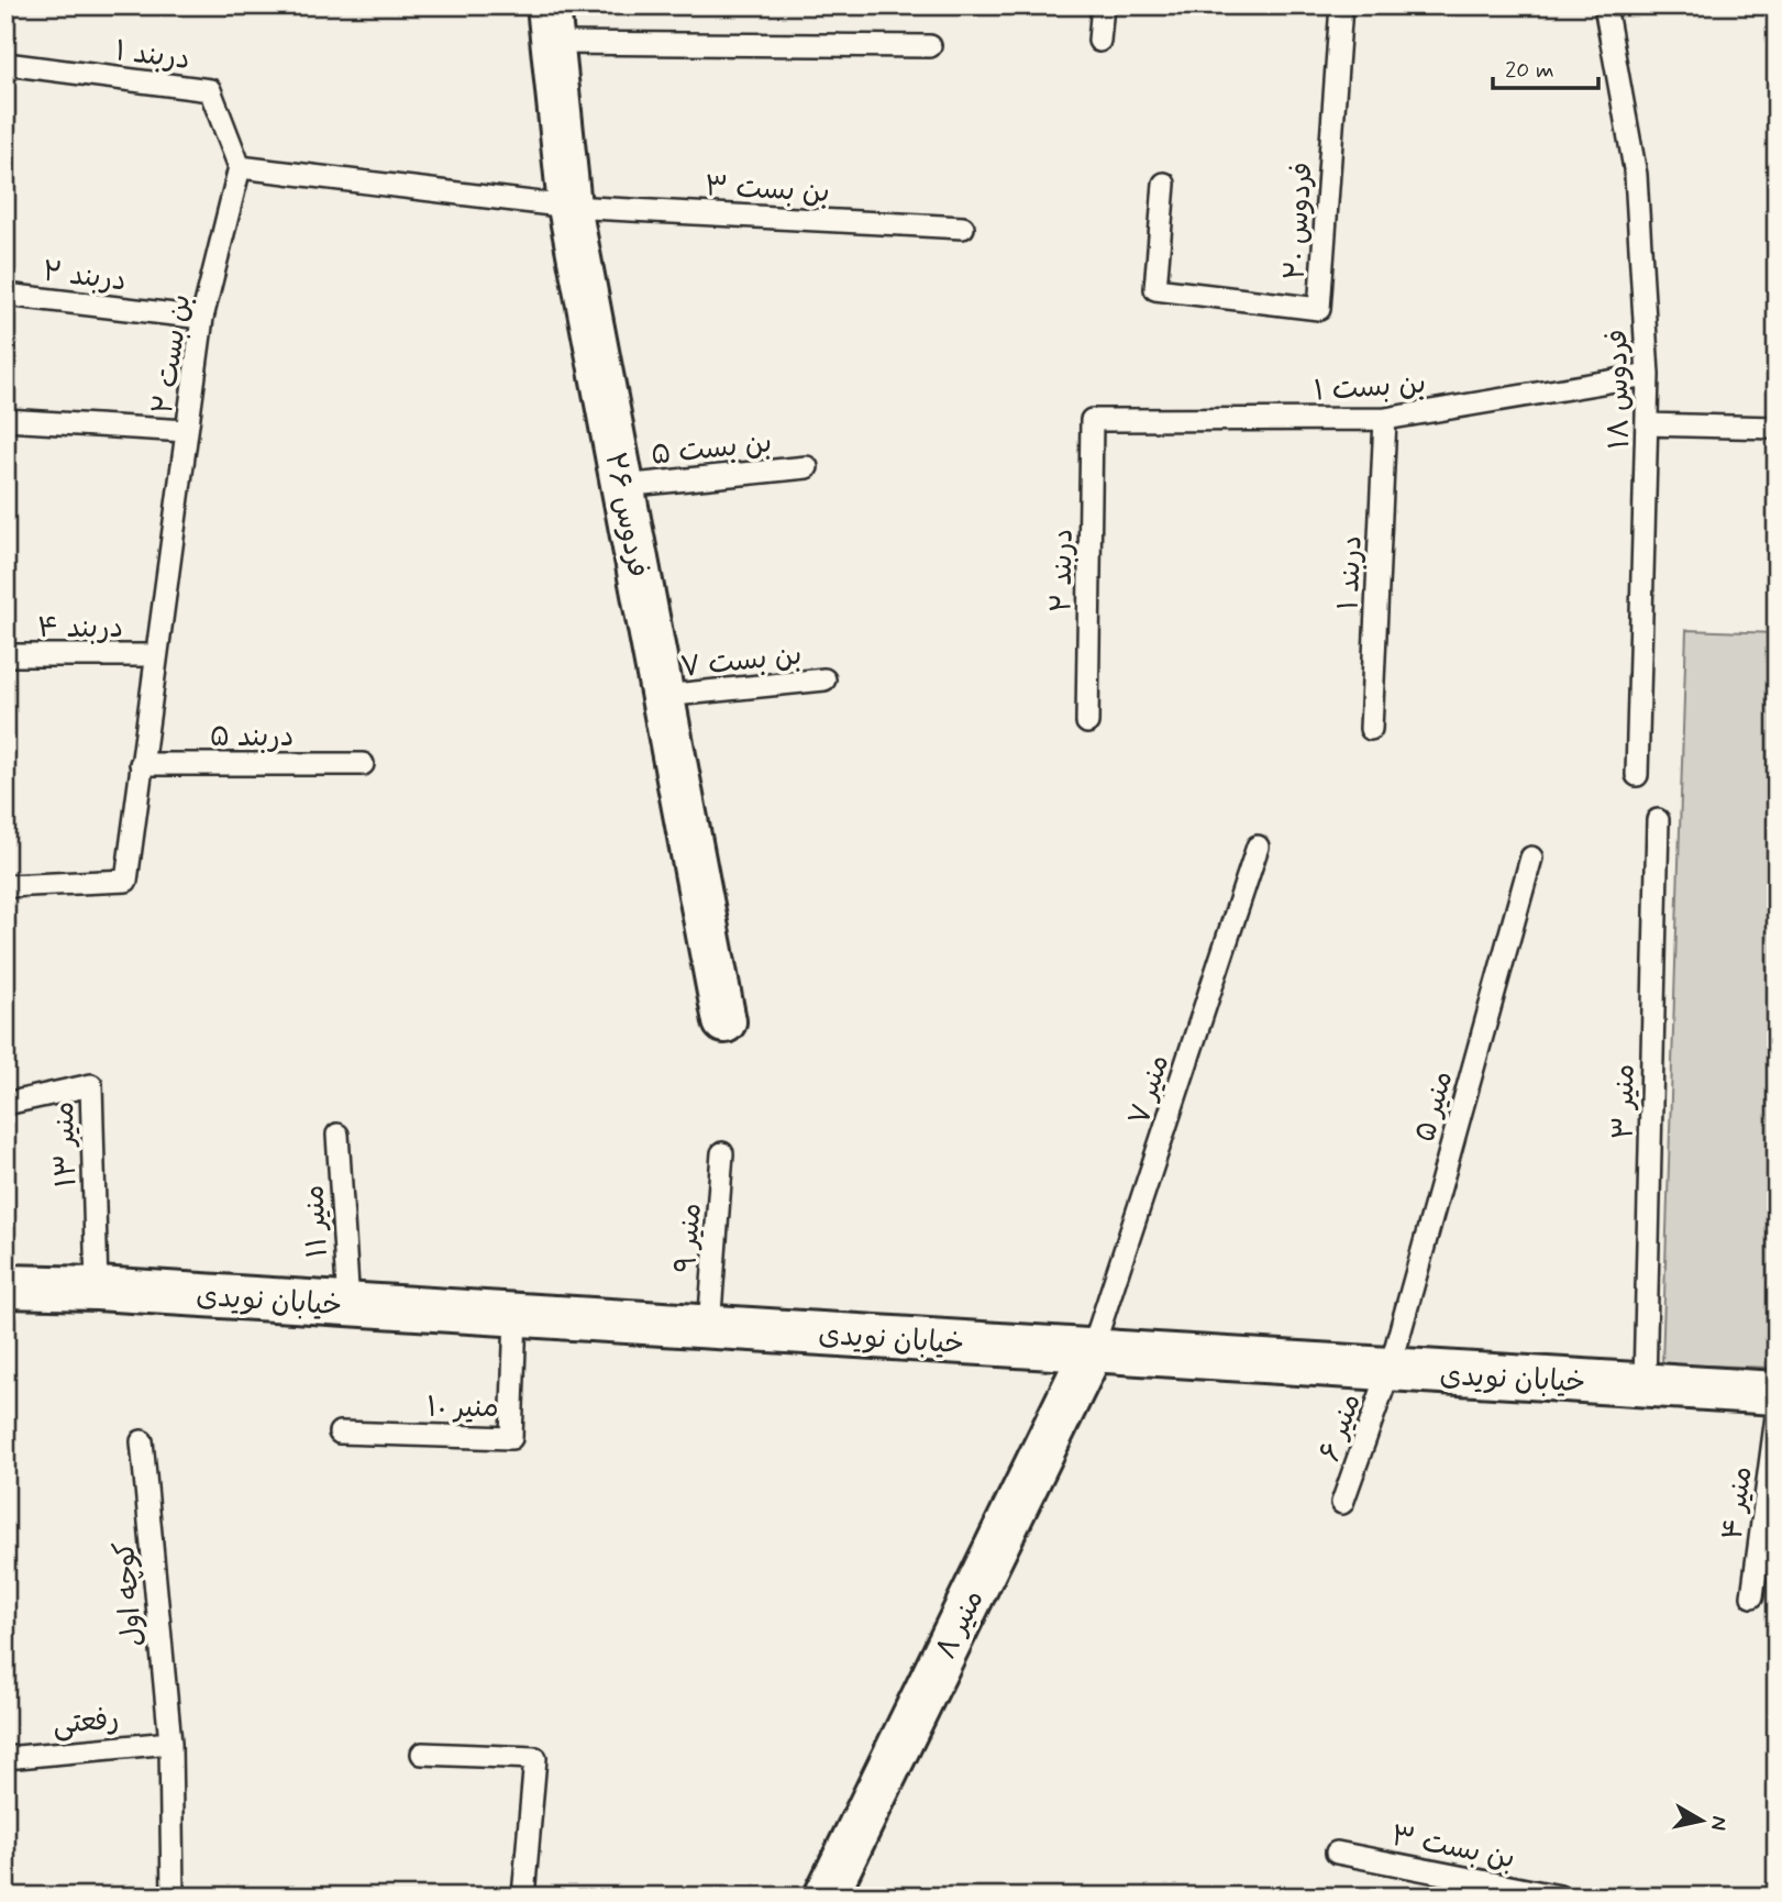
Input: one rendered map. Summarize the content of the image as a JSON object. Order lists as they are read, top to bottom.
{
  "streets": {
    "street": ["فردوس ۲۶", "خیابان نویدی", "منیر ۸"],
    "lane": [
      "دربند ۱",
      "بن بست ۳",
      "فردوس ۲۰",
      "دربند ۲",
      "بن بست ۲",
      "بن بست ۱",
      "فردوس ۱۸",
      "بن بست ۵",
      "دربند ۴",
      "بن بست ۷",
      "دربند ۵",
      "منیر ۷",
      "منیر ۳",
      "منیر ۵",
      "منیر ۱۳",
      "منیر ۱۱",
      "منیر ۹",
      "منیر ۱۰",
      "منیر ۶",
      "منیر ۴",
      "کوچه اول",
      "رفعتی"
    ]
  },
  "crossings": [
    ["دربند ۱", "بن بست ۲"],
    ["دربند ۱", "بن بست ۱"],
    ["بن بست ۳", "فردوس ۲۶"],
    ["دربند ۲", "بن بست ۲"],
    ["دربند ۲", "بن بست ۱"],
    ["بن بست ۲", "دربند ۴"],
    ["بن بست ۲", "دربند ۵"],
    ["بن بست ۱", "فردوس ۱۸"],
    ["بن بست ۵", "فردوس ۲۶"],
    ["فردوس ۲۶", "بن بست ۷"],
    ["منیر ۷", "خیابان نویدی"],
    ["منیر ۷", "منیر ۸"],
    ["منیر ۳", "خیابان نویدی"],
    ["منیر ۵", "خیابان نویدی"],
    ["منیر ۵", "منیر ۶"],
    ["منیر ۱۳", "خیابان نویدی"],
    ["منیر ۱۱", "خیابان نویدی"],
    ["منیر ۹", "خیابان نویدی"],
    ["خیابان نویدی", "منیر ۱۰"],
    ["خیابان نویدی", "منیر ۶"],
    ["خیابان نویدی", "منیر ۸"],
    ["کوچه اول", "رفعتی"]
  ],
  "scale_bar": "20 m",
  "north": "right"
}
